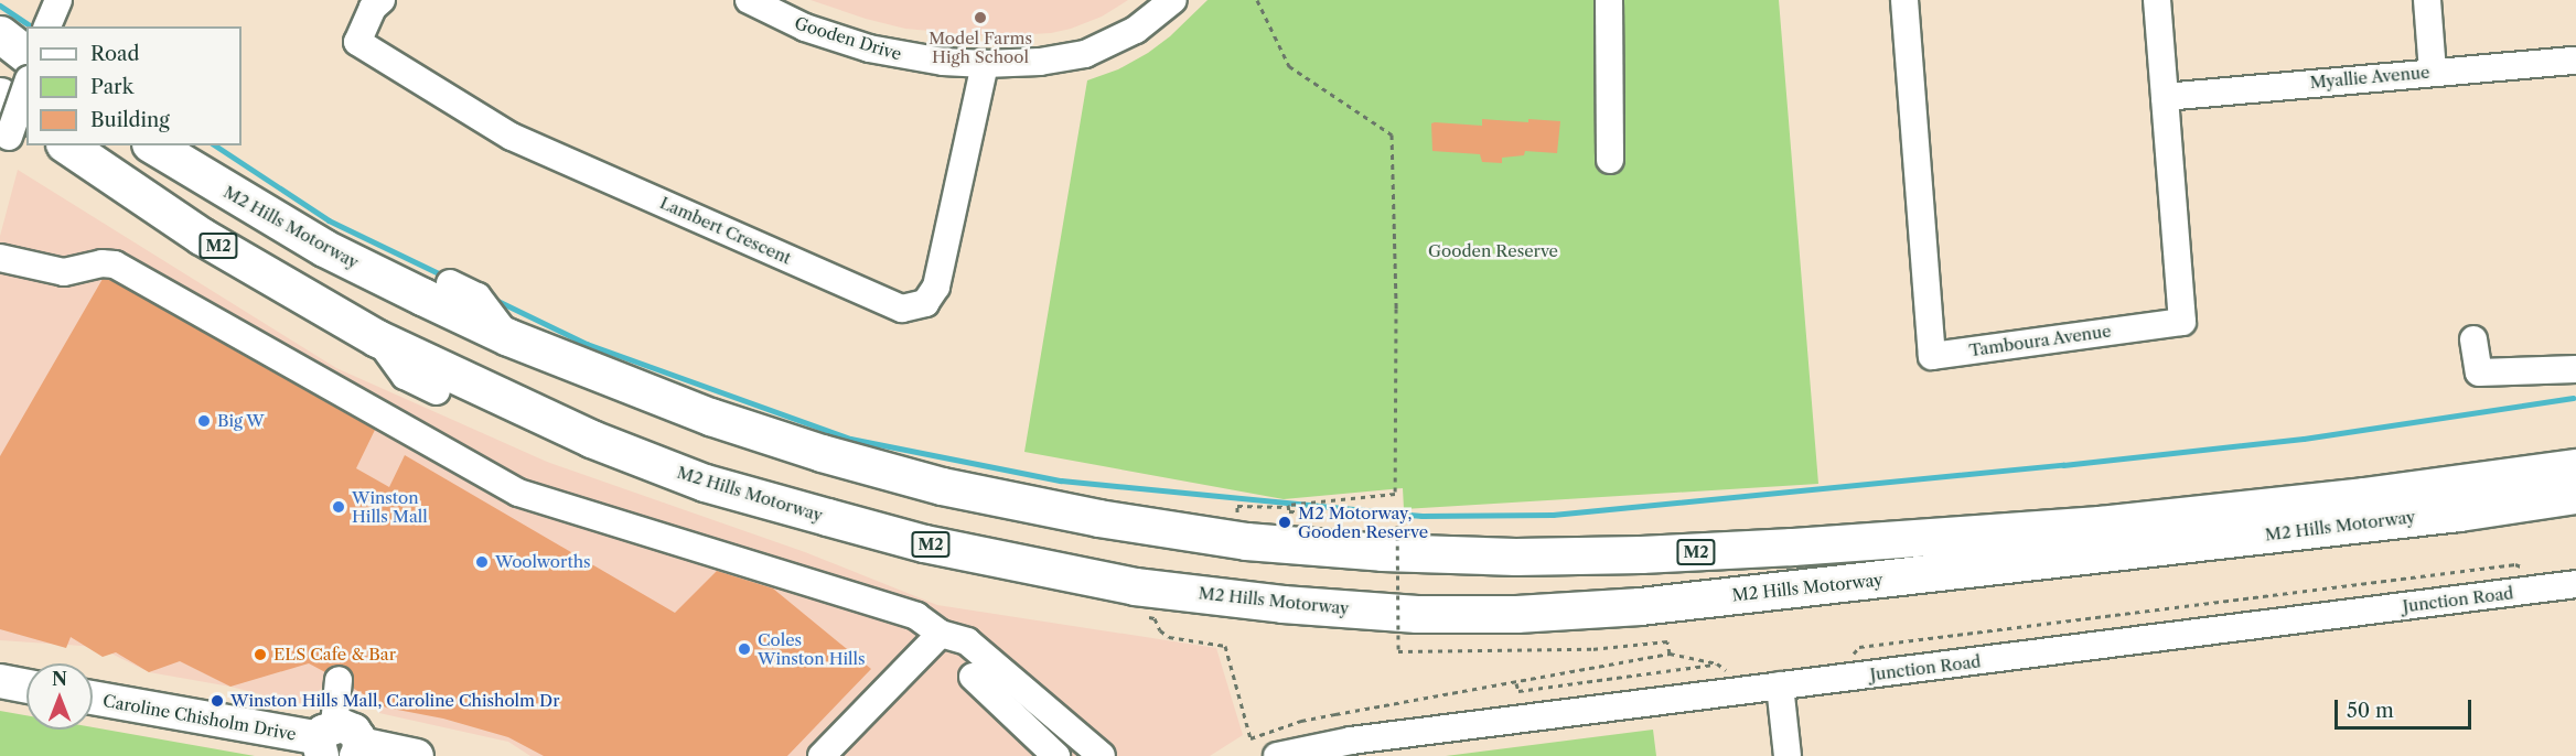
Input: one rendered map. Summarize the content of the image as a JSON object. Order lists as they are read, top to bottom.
{
  "streets": {
    "highway": ["M2 Hills Motorway", "M2"],
    "main road": ["Caroline Chisholm Drive"],
    "street": [
      "Gooden Drive",
      "Myallie Avenue",
      "Lambert Crescent",
      "Tamboura Avenue",
      "Junction Road"
    ]
  },
  "crossings": [
    ["Gooden Drive", "Lambert Crescent"],
    ["Myallie Avenue", "Tamboura Avenue"]
  ],
  "parks": ["Gooden Reserve"],
  "places": [
    "Model Farms High School",
    "Big W",
    "Winston Hills Mall",
    "M2 Motorway, Gooden Reserve",
    "Woolworths",
    "Coles Winston Hills",
    "ELS Cafe & Bar",
    "Winston Hills Mall, Caroline Chisholm Dr"
  ],
  "legend": ["Road", "Park", "Building"],
  "scale_bar": "50 m",
  "north": "top"
}
